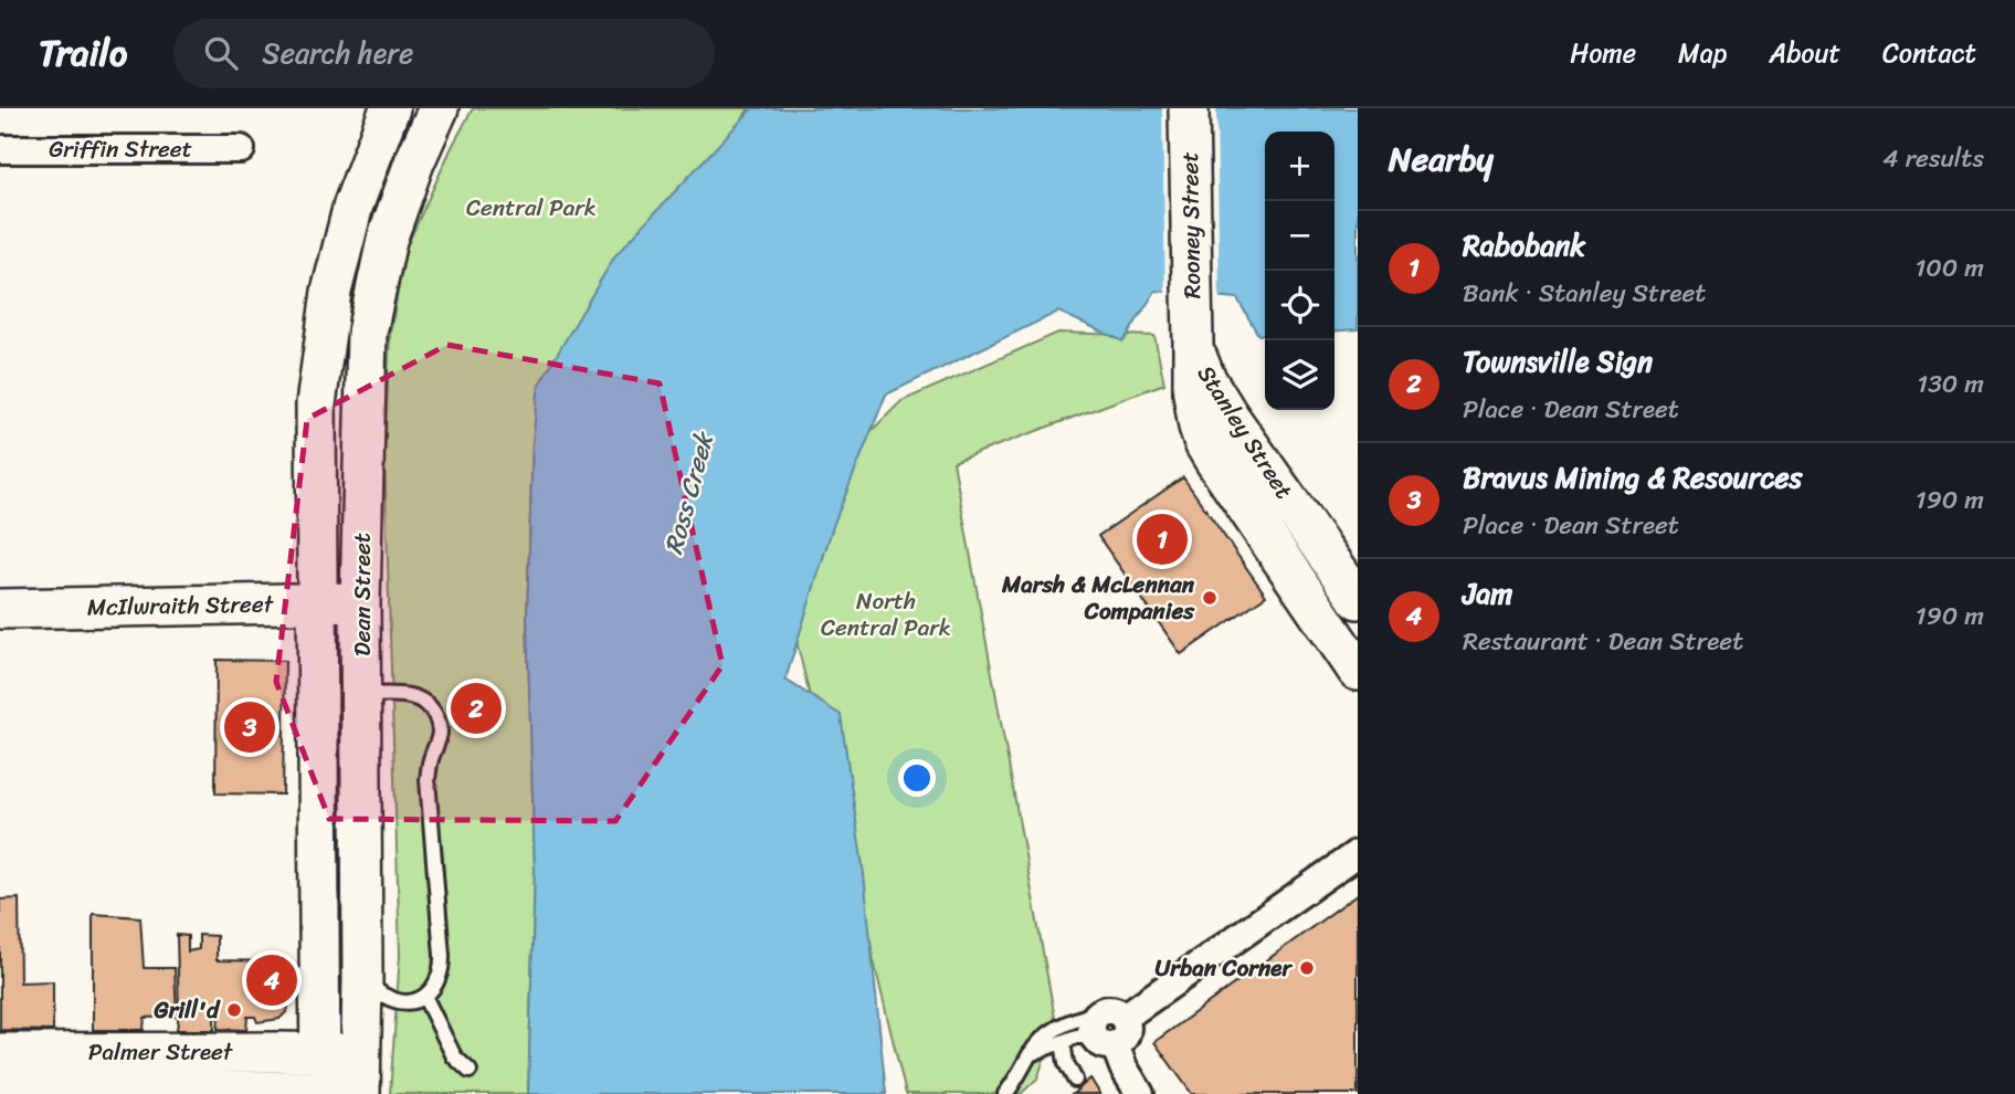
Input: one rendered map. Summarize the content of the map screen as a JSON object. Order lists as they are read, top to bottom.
{
  "streets": {
    "main road": [
      "Rooney Street",
      "Stanley Street",
      "Dean Street",
      "McIlwraith Street",
      "Palmer Street"
    ],
    "street": ["Griffin Street"]
  },
  "crossings": [
    ["Rooney Street", "Stanley Street"],
    ["Dean Street", "McIlwraith Street"],
    ["Dean Street", "Palmer Street"]
  ],
  "water": ["Ross Creek"],
  "parks": ["Central Park", "North Central Park"],
  "places": ["Marsh & McLennan Companies", "Urban Corner", "Grill'd"],
  "page": {
    "header": "Trailo",
    "search": "Search here",
    "nav": [
      "Home",
      "Map",
      "About",
      "Contact"
    ],
    "heading": ["Nearby", "4 results"],
    "map_buttons": ["+", "−"],
    "list": [
      {
        "mark": "1",
        "name": "Rabobank",
        "note": "Bank · Stanley Street",
        "value": "100 m"
      },
      {
        "mark": "2",
        "name": "Townsville Sign",
        "note": "Place · Dean Street",
        "value": "130 m"
      },
      {
        "mark": "3",
        "name": "Bravus Mining & Resources",
        "note": "Place · Dean Street",
        "value": "190 m"
      },
      {
        "mark": "4",
        "name": "Jam",
        "note": "Restaurant · Dean Street",
        "value": "190 m"
      }
    ],
    "pins": [
      "1",
      "2",
      "3",
      "4"
    ]
  }
}
